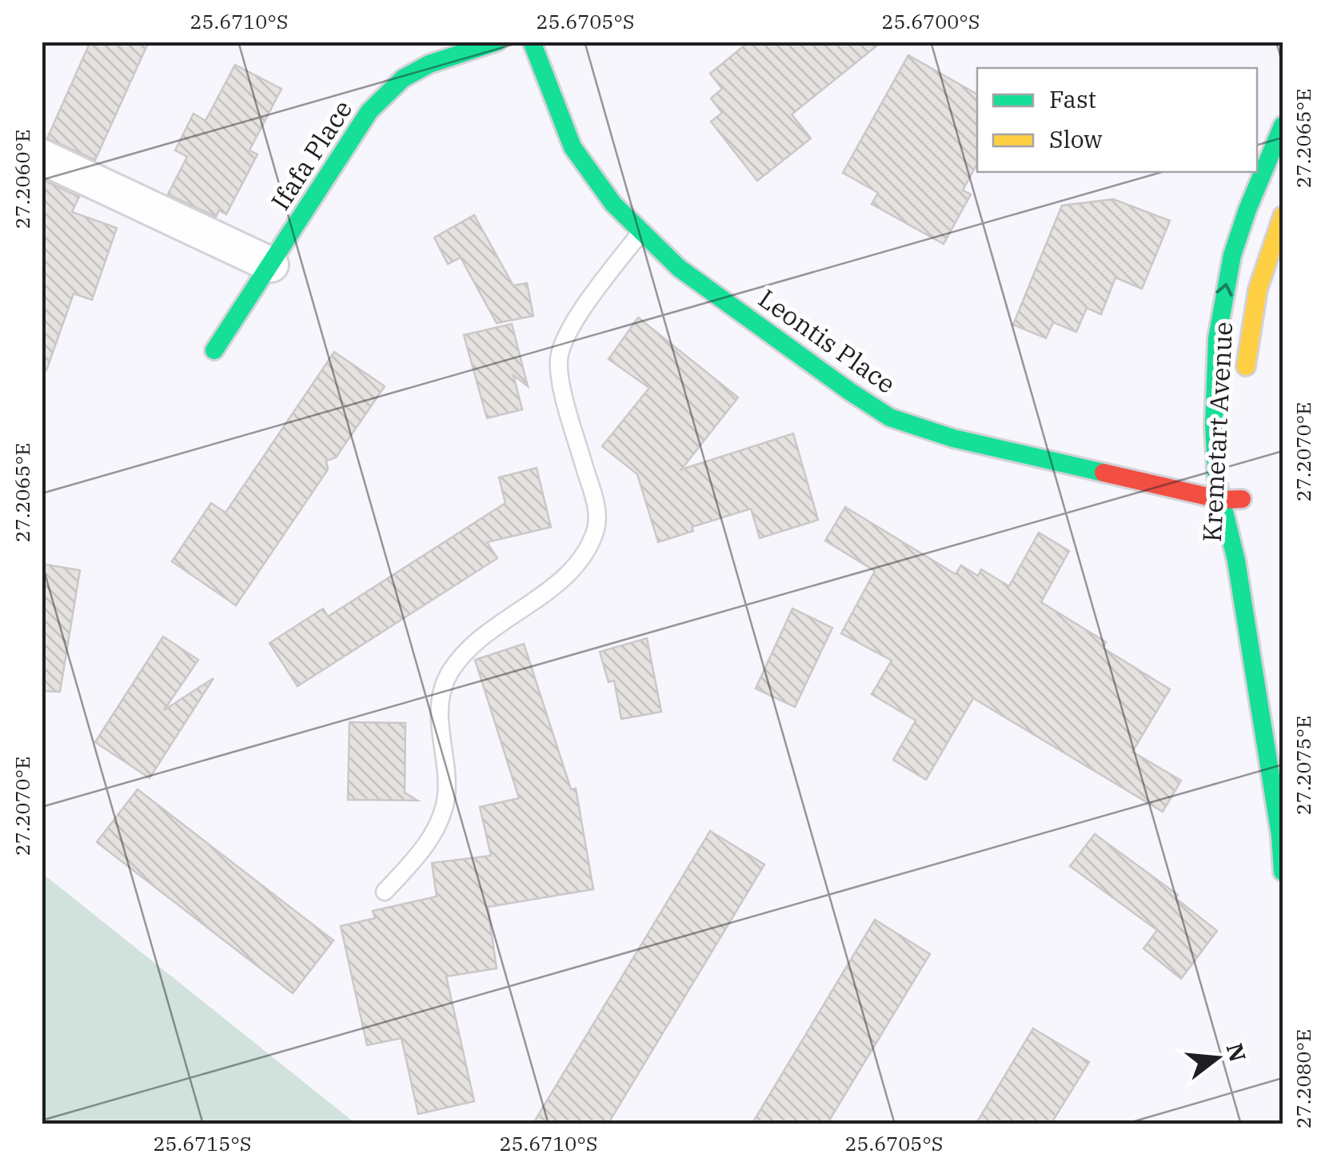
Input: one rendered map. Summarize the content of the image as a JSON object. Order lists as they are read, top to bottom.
{
  "streets": {
    "street": ["Ifafa Place", "Leontis Place", "Kremetart Avenue"]
  },
  "crossings": [
    ["Leontis Place", "Kremetart Avenue"]
  ],
  "legend": ["Fast", "Slow"],
  "north": "right",
  "coordinates": [
    "25.6710°S",
    "25.6705°S",
    "25.6700°S",
    "27.2065°E",
    "27.2060°E",
    "27.2070°E",
    "27.2075°E",
    "27.2080°E",
    "25.6715°S"
  ]
}
